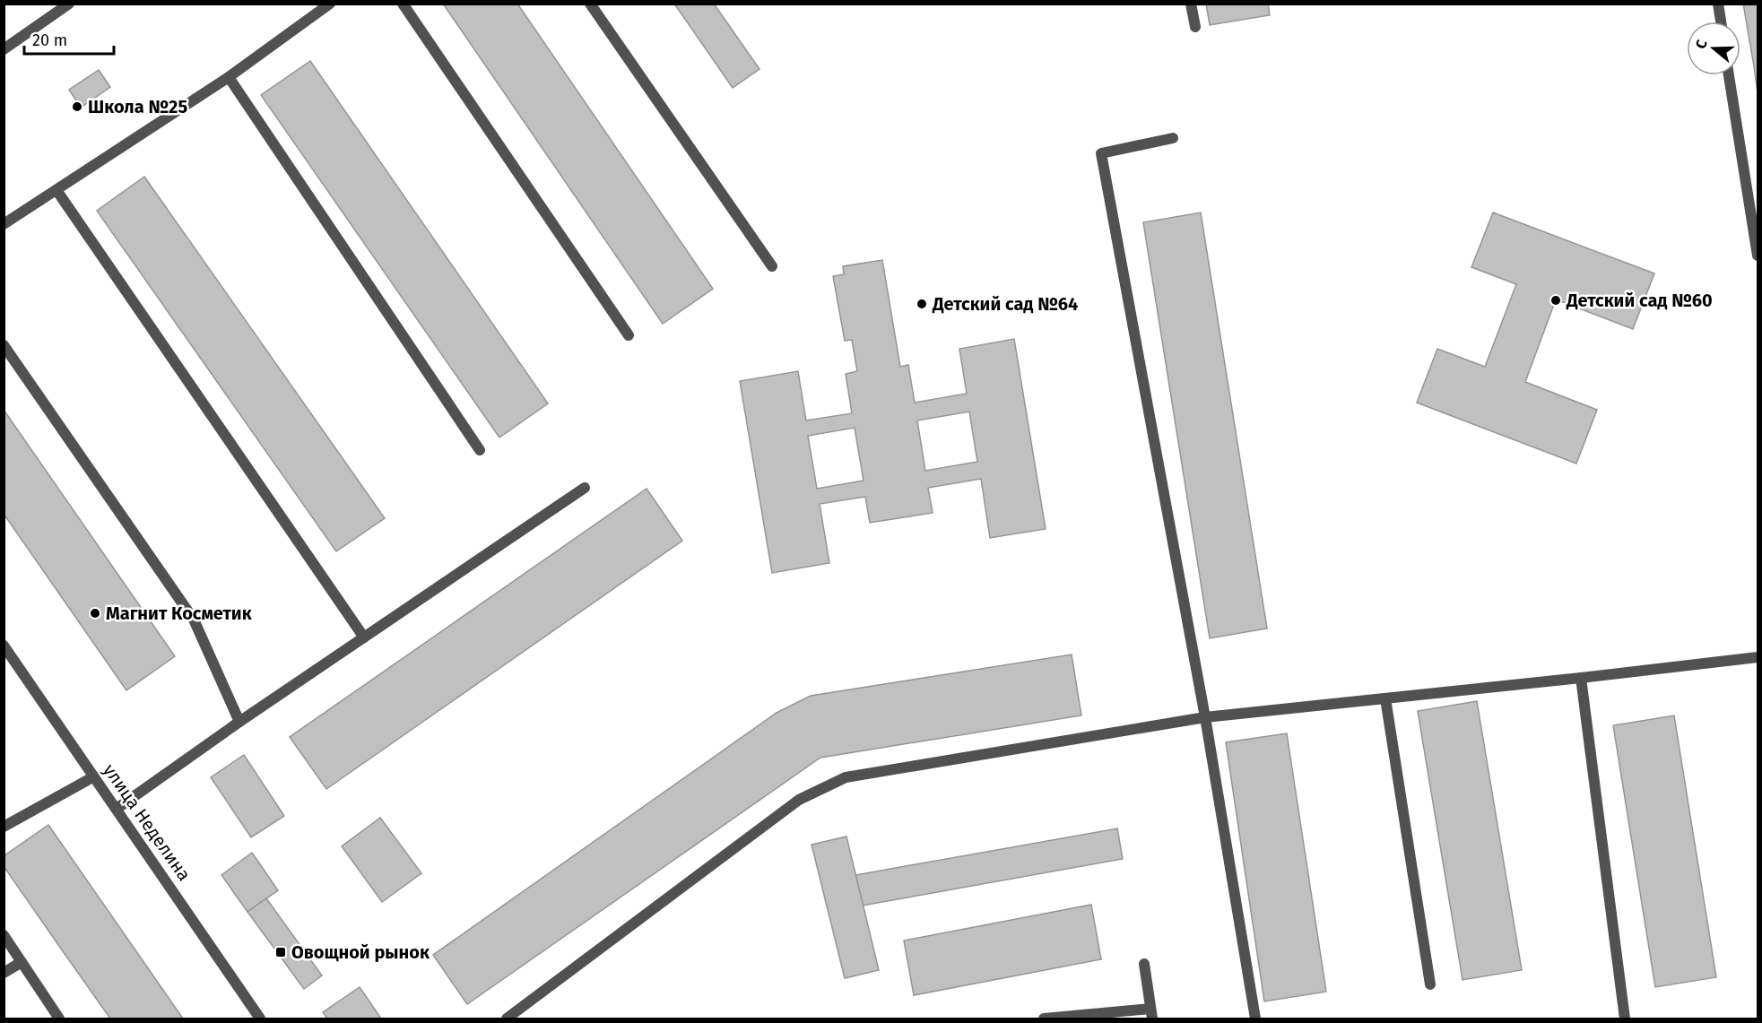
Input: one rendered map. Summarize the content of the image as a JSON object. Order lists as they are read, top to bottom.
{
  "streets": {
    "street": ["улица Неделина"]
  },
  "places": {
    "other": [
      "Школа №25",
      "Детский сад №60",
      "Детский сад №64",
      "Магнит Косметик"
    ],
    "transit": ["Овощной рынок"]
  },
  "scale_bar": "20 m",
  "north": "left"
}
